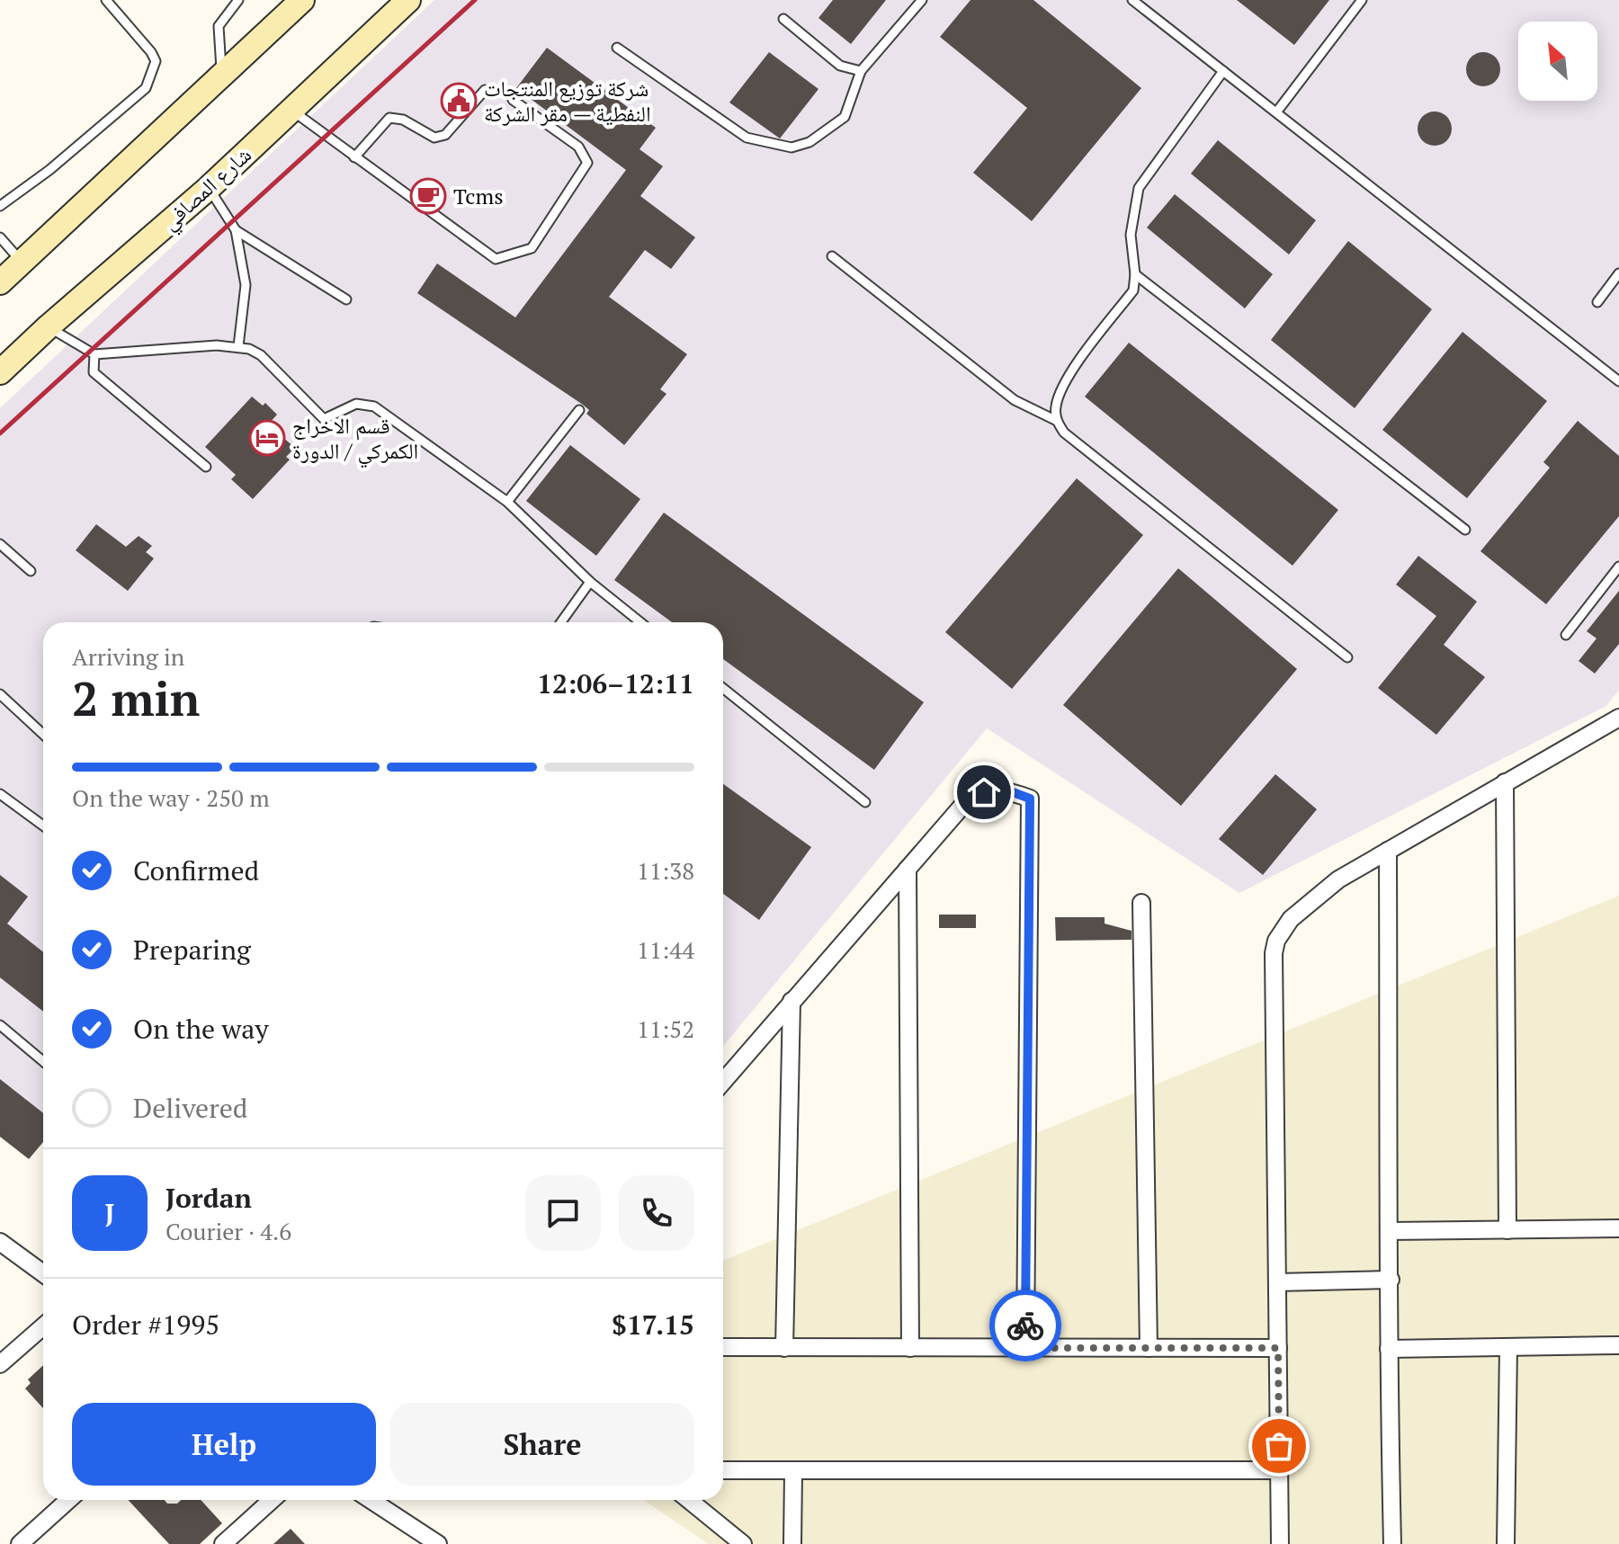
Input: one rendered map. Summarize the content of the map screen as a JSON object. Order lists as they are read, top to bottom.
{
  "streets": {
    "main road": ["شارع المصافي"]
  },
  "places": {
    "public building": ["شركة توزيع المنتجات النفطية — مقر الشركة"],
    "cafe": ["Tcms"],
    "hotel": ["قسم الاخراج الكمركي / الدورة"]
  },
  "north": "top left",
  "page": {
    "heading": ["2 min", "Arriving in", "12:06–12:11"],
    "panel": [
      "Jordan",
      "Courier · 4.6",
      "Order #1995",
      "$17.15"
    ],
    "bar": "On the way · 250 m",
    "list": [
      ["Confirmed", "11:38"],
      ["Preparing", "11:44"],
      ["On the way", "11:52"],
      "Delivered"
    ],
    "round": "J",
    "buttons": ["Help", "Share"]
  }
}
